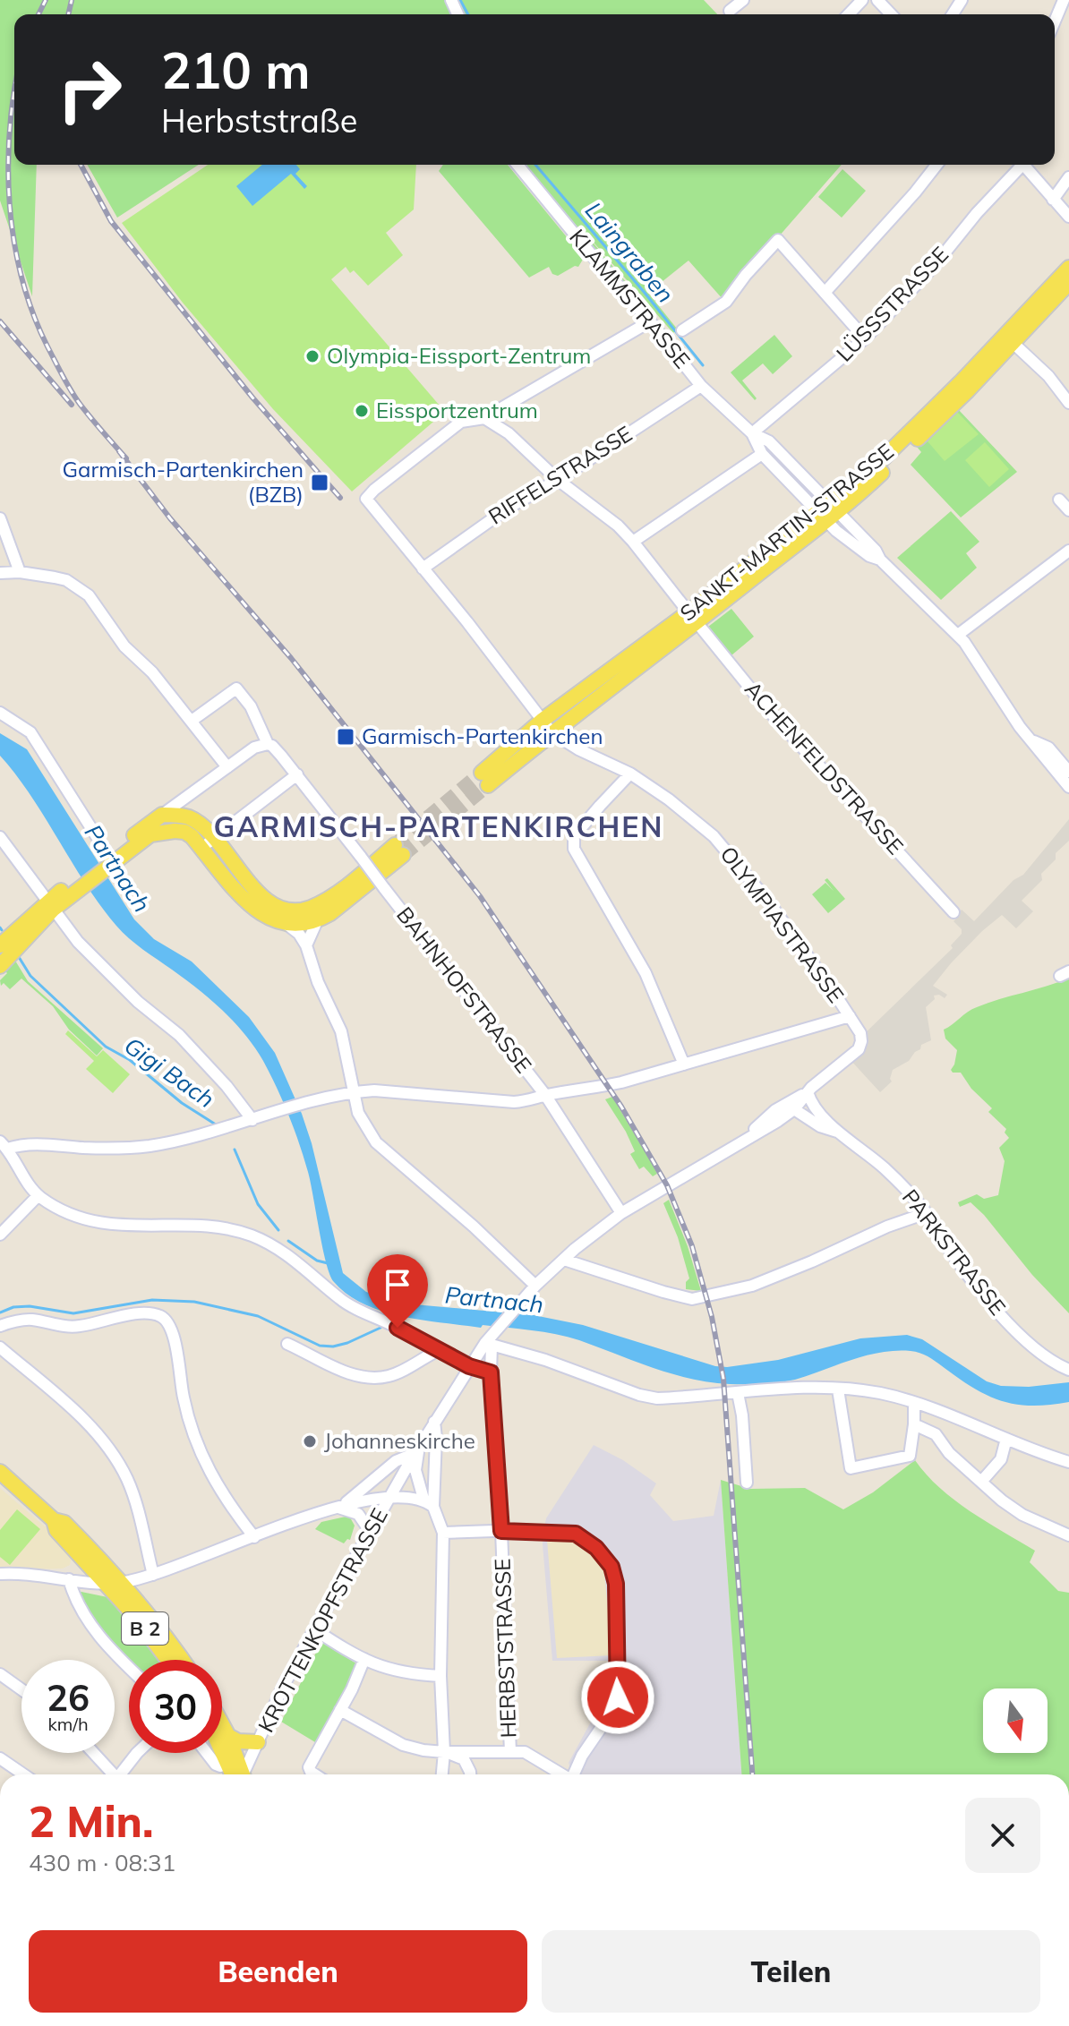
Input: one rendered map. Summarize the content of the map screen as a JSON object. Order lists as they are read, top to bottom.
{
  "streets": {
    "main road": ["SANKT-MARTIN-STRASSE", "B 2"],
    "street": [
      "KLAMMSTRASSE",
      "LÜSSSTRASSE",
      "RIFFELSTRASSE",
      "ACHENFELDSTRASSE",
      "OLYMPIASTRASSE",
      "BAHNHOFSTRASSE",
      "PARKSTRASSE",
      "KROTTENKOPFSTRASSE",
      "HERBSTSTRASSE"
    ]
  },
  "crossings": [
    ["KLAMMSTRASSE", "LÜSSSTRASSE"],
    ["KLAMMSTRASSE", "RIFFELSTRASSE"],
    ["KLAMMSTRASSE", "SANKT-MARTIN-STRASSE"],
    ["RIFFELSTRASSE", "ACHENFELDSTRASSE"],
    ["RIFFELSTRASSE", "OLYMPIASTRASSE"],
    ["SANKT-MARTIN-STRASSE", "ACHENFELDSTRASSE"],
    ["SANKT-MARTIN-STRASSE", "OLYMPIASTRASSE"],
    ["ACHENFELDSTRASSE", "OLYMPIASTRASSE"],
    ["OLYMPIASTRASSE", "PARKSTRASSE"],
    ["BAHNHOFSTRASSE", "KROTTENKOPFSTRASSE"],
    ["KROTTENKOPFSTRASSE", "HERBSTSTRASSE"]
  ],
  "districts": ["GARMISCH-PARTENKIRCHEN"],
  "water": ["Laingraben", "Partnach", "Gigi Bach"],
  "places": {
    "other": ["Olympia-Eissport-Zentrum", "Eissportzentrum", "Johanneskirche"],
    "transit": ["Garmisch-Partenkirchen (BZB)", "Garmisch-Partenkirchen"]
  },
  "north": "bottom",
  "page": {
    "turn": ["210 m", "Herbststraße"],
    "speed": "26 km/h",
    "limit": "30",
    "heading": ["2 Min.", "430 m · 08:31"],
    "buttons": ["Beenden", "Teilen"]
  }
}
